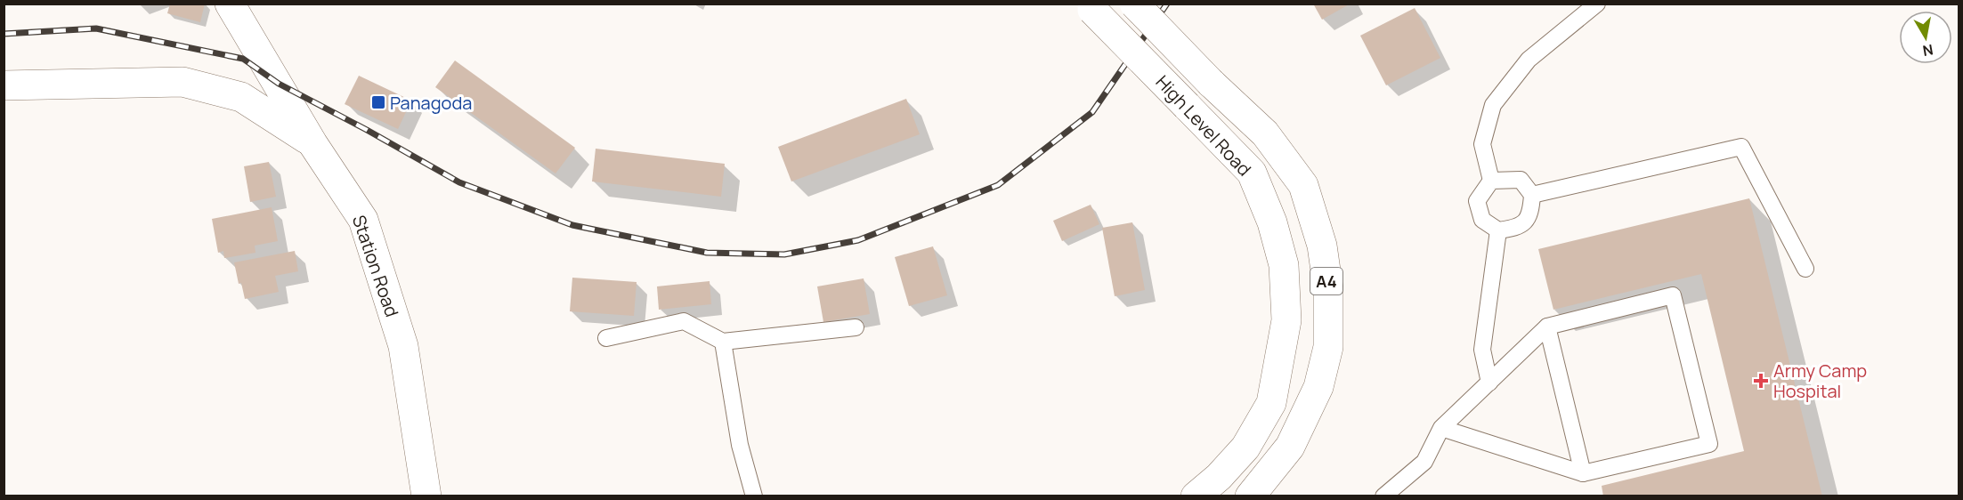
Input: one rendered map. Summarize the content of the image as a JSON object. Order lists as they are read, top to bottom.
{
  "streets": {
    "main road": ["High Level Road", "Station Road", "A4"]
  },
  "places": {
    "transit": ["Panagoda"],
    "health": ["Army Camp Hospital"]
  },
  "north": "bottom"
}
